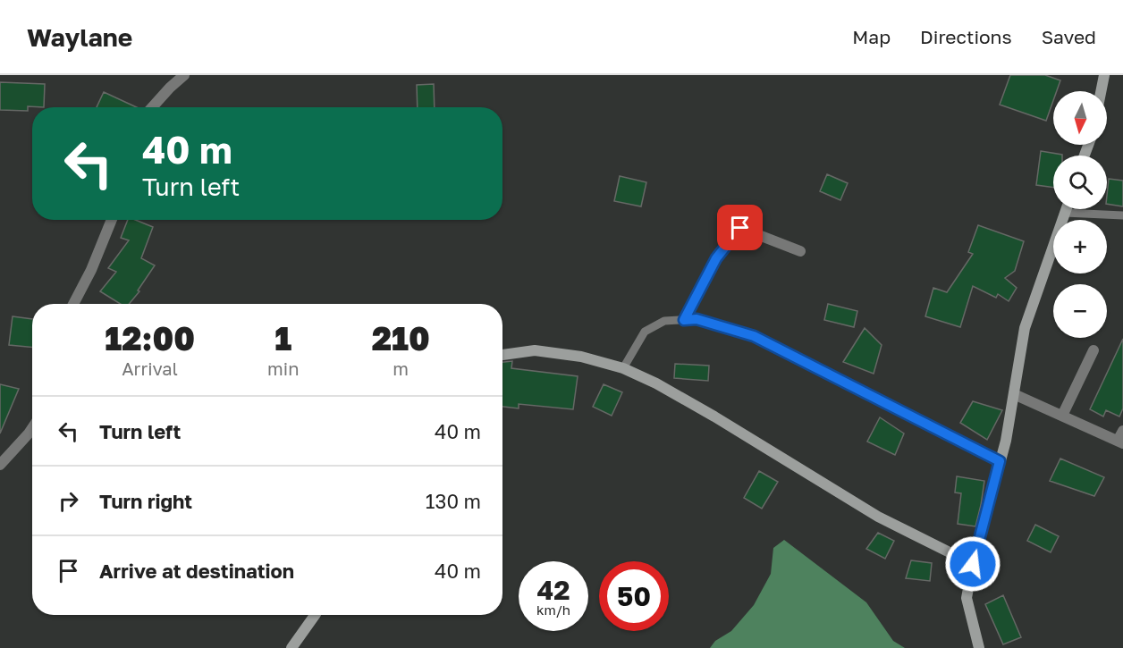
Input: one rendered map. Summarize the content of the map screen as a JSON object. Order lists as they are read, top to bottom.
{
  "north": "bottom",
  "page": {
    "header": "Waylane",
    "nav": ["Map", "Directions", "Saved"],
    "map_buttons": ["+", "−"],
    "turn": ["40 m", "Turn left"],
    "eta": [
      "12:00",
      "Arrival",
      "1",
      "min",
      "210",
      "m"
    ],
    "list": [
      {
        "name": "Turn left",
        "value": "40 m"
      },
      {
        "name": "Turn right",
        "value": "130 m"
      },
      {
        "name": "Arrive at destination",
        "value": "40 m"
      }
    ],
    "speed": "42 km/h",
    "limit": "50"
  }
}
